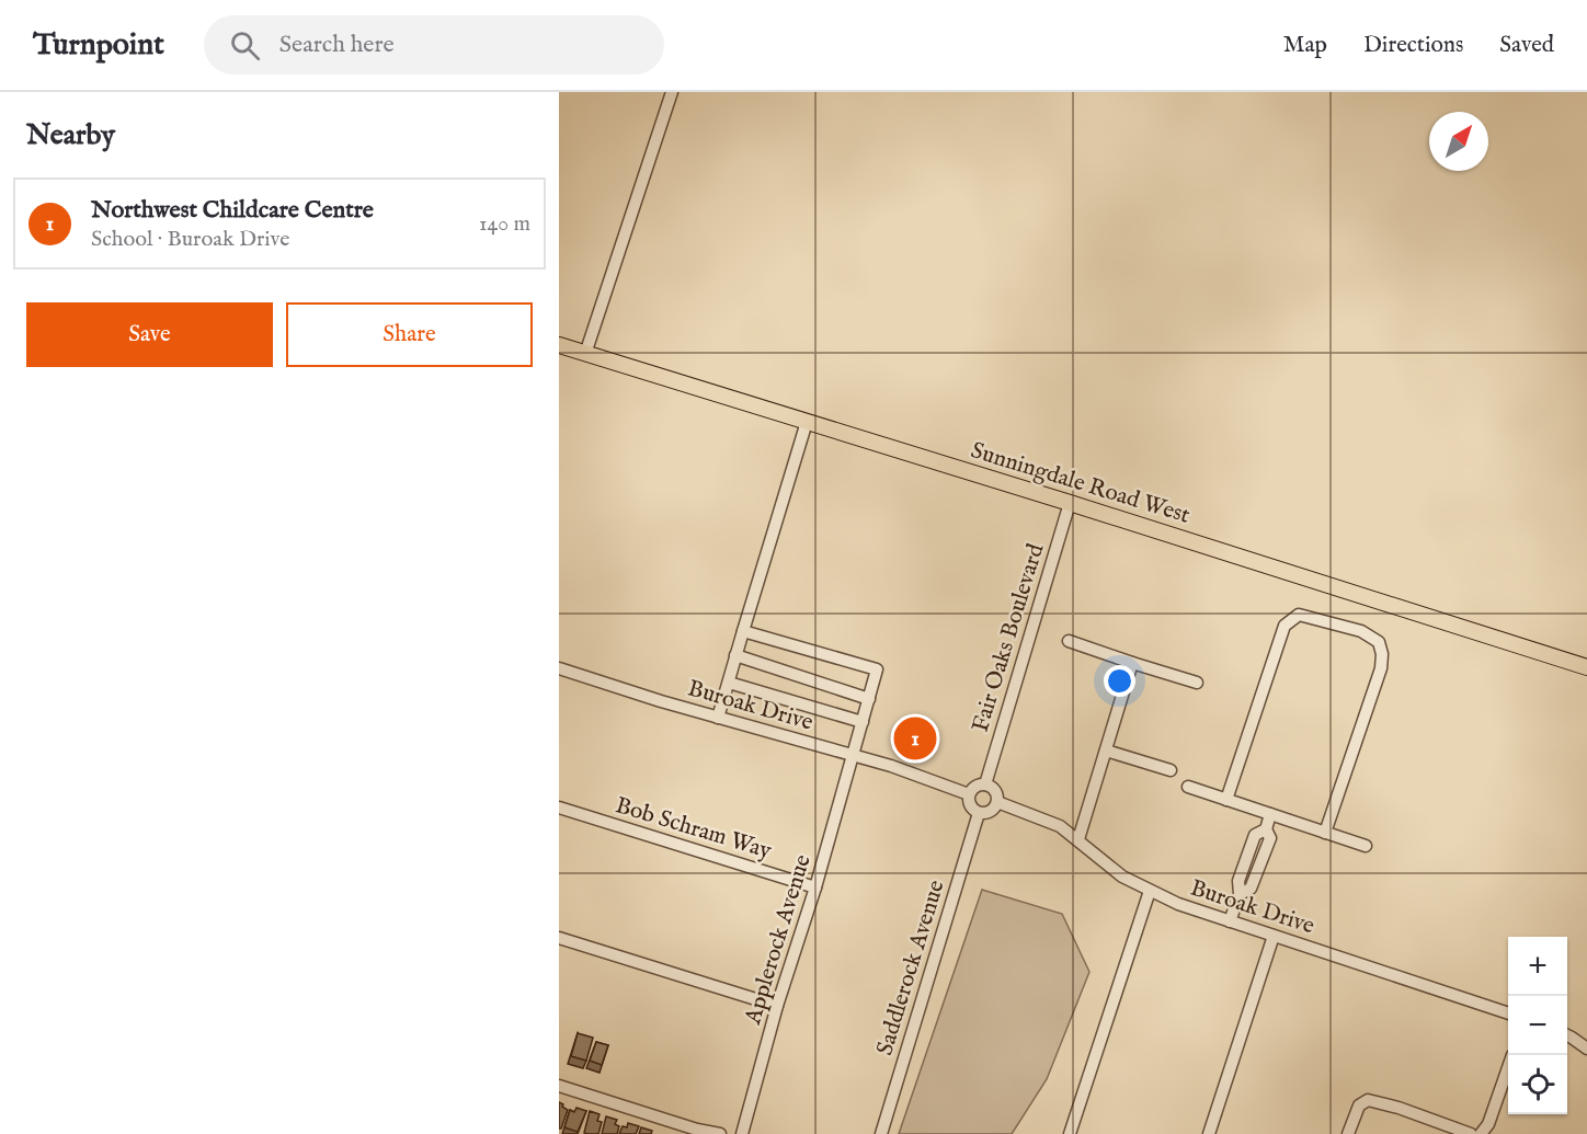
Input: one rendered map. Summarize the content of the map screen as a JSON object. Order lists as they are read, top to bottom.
{
  "streets": {
    "main road": ["Sunningdale Road West"],
    "street": [
      "Fair Oaks Boulevard",
      "Buroak Drive",
      "Bob Schram Way",
      "Applerock Avenue",
      "Saddlerock Avenue"
    ]
  },
  "crossings": [
    ["Sunningdale Road West", "Fair Oaks Boulevard"],
    ["Fair Oaks Boulevard", "Buroak Drive"],
    ["Fair Oaks Boulevard", "Saddlerock Avenue"],
    ["Buroak Drive", "Applerock Avenue"],
    ["Buroak Drive", "Saddlerock Avenue"],
    ["Bob Schram Way", "Applerock Avenue"]
  ],
  "north": "top right",
  "page": {
    "header": "Turnpoint",
    "search": "Search here",
    "nav": ["Map", "Directions", "Saved"],
    "heading": "Nearby",
    "list": [
      {
        "mark": "1",
        "name": "Northwest Childcare Centre",
        "note": "School · Buroak Drive",
        "value": "140 m"
      }
    ],
    "buttons": ["Save", "Share"],
    "pins": "1",
    "map_buttons": ["+", "−"]
  }
}
